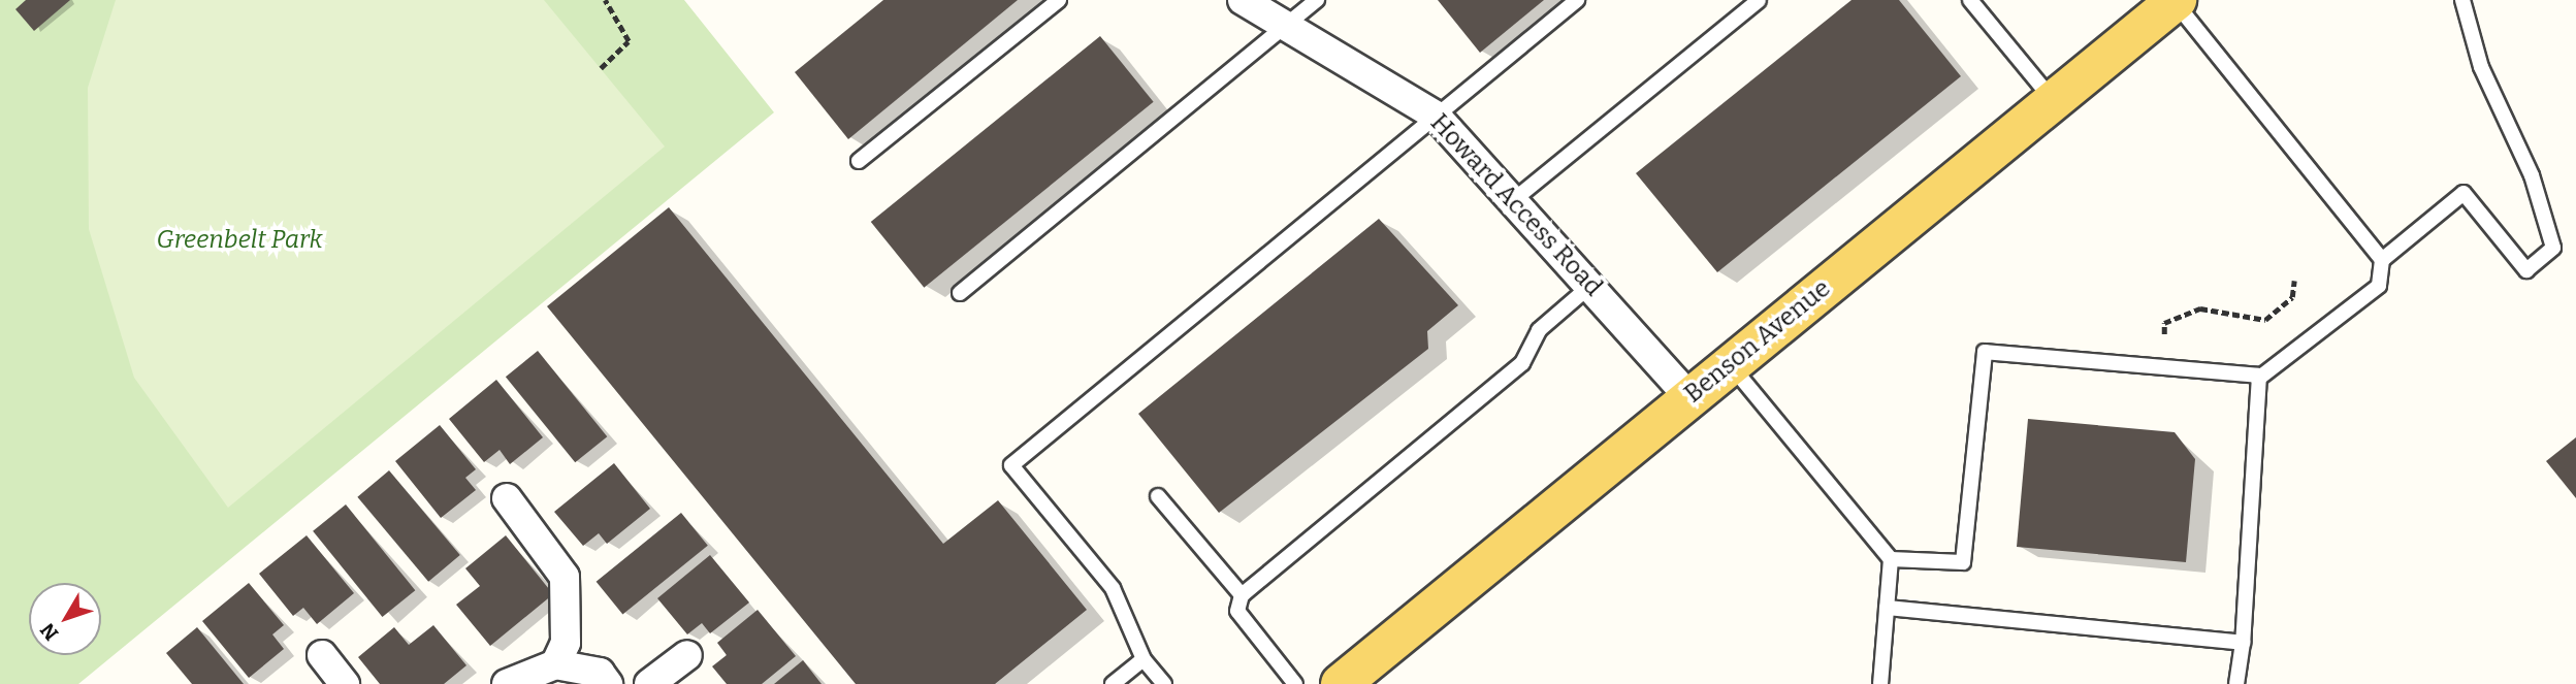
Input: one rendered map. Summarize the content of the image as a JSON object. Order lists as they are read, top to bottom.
{
  "streets": {
    "main road": ["Benson Avenue"],
    "street": ["Howard Access Road"]
  },
  "crossings": [
    ["Howard Access Road", "Benson Avenue"]
  ],
  "parks": ["Greenbelt Park"],
  "north": "bottom left"
}
